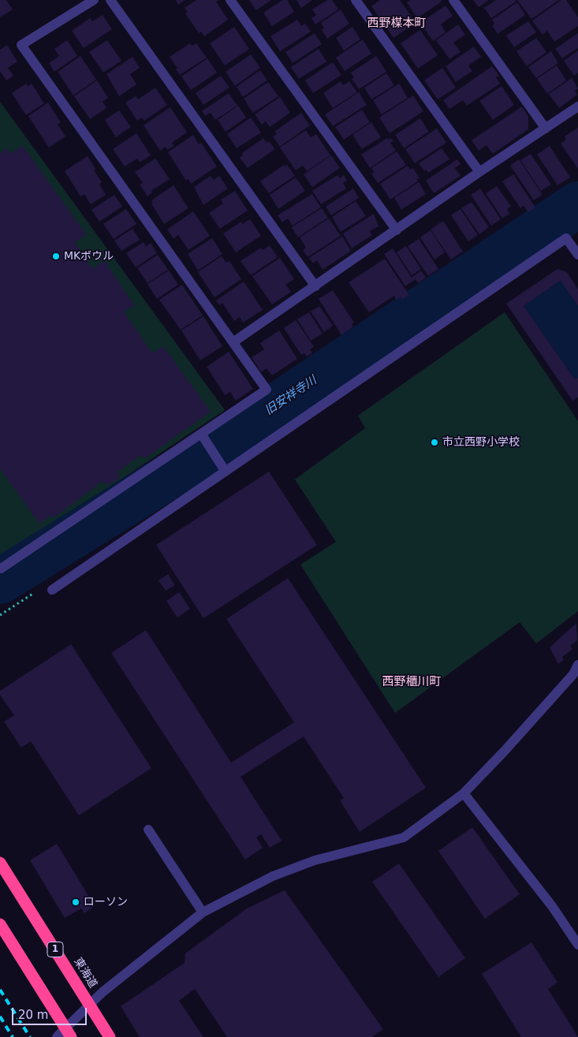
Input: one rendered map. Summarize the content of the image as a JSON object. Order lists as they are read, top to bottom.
{
  "streets": {
    "highway": ["1", "東海道"]
  },
  "districts": ["西野楳本町", "西野櫃川町"],
  "water": ["旧安祥寺川"],
  "places": ["MKボウル", "市立西野小学校", "ローソン"],
  "scale_bar": "20 m"
}
